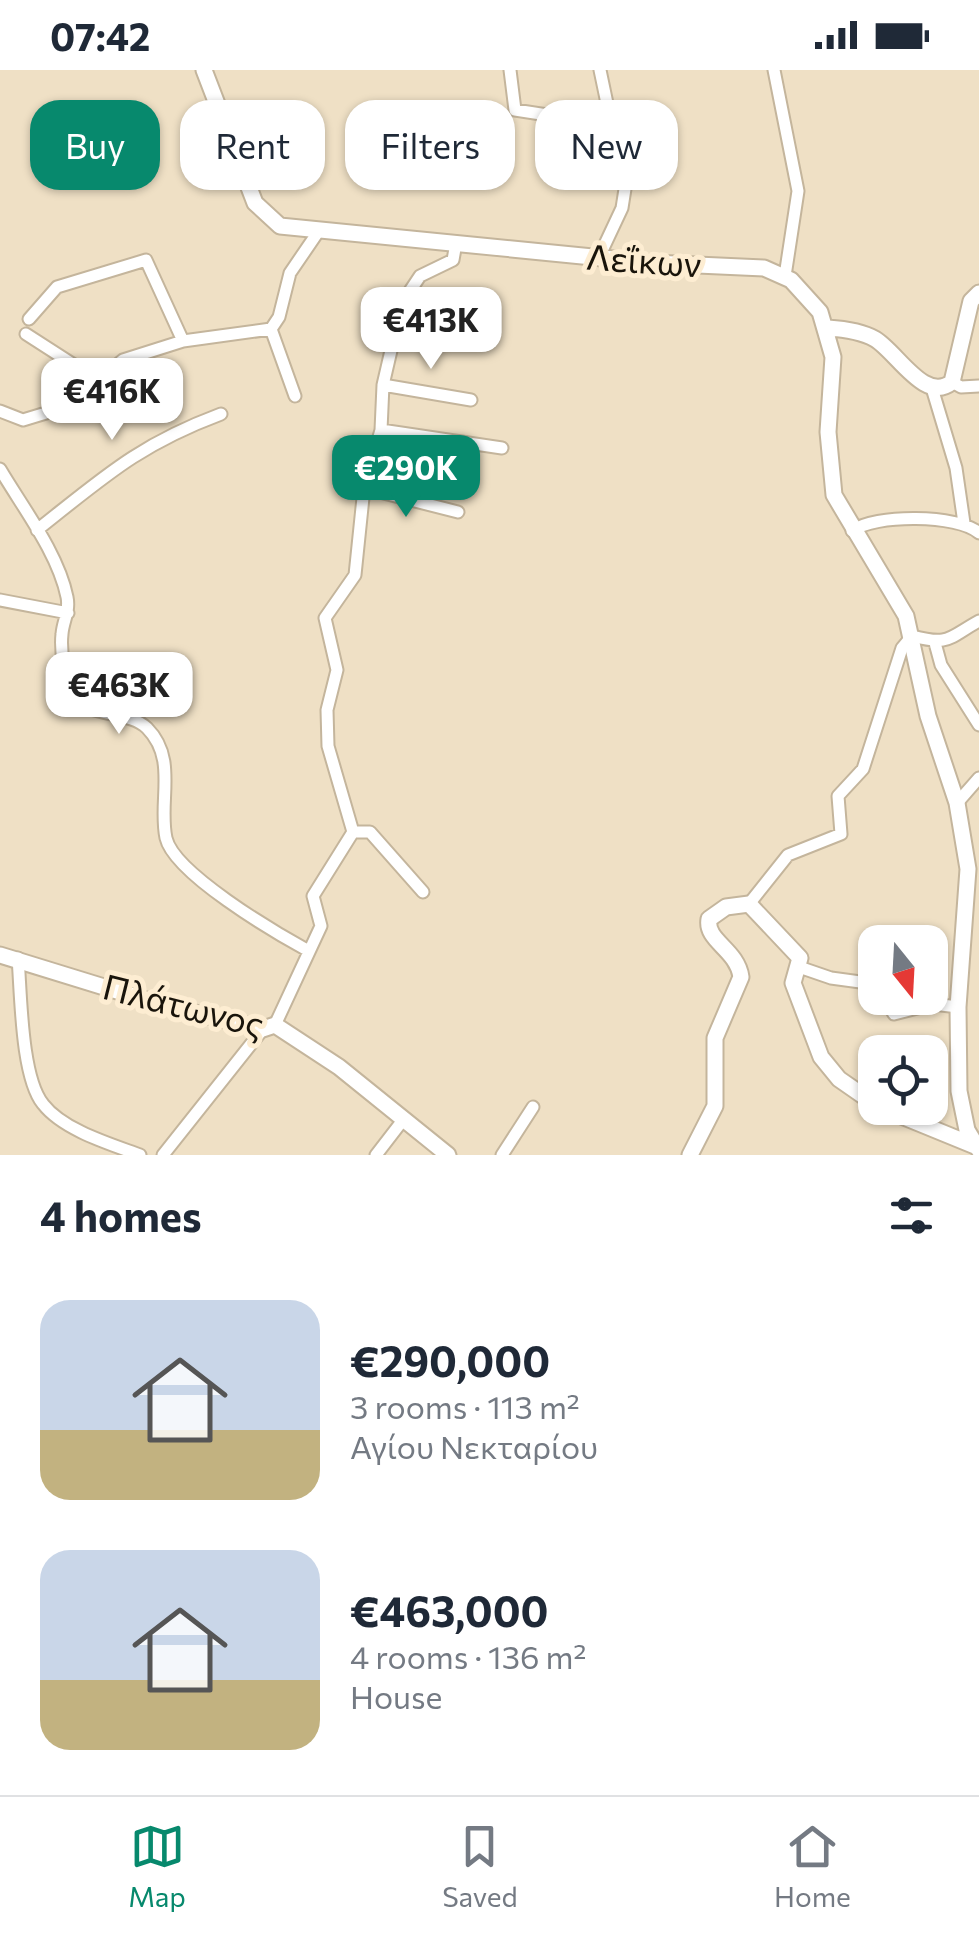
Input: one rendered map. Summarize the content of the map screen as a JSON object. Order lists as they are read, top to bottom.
{
  "streets": {
    "street": ["Λεΐκων", "Πλάτωνος"]
  },
  "north": "bottom",
  "page": {
    "status": "07:42",
    "chip": [
      "Buy",
      "Rent",
      "Filters",
      "New"
    ],
    "price": [
      "€413K",
      "€416K",
      "€290K",
      "€463K"
    ],
    "heading": "4 homes",
    "list": [
      {
        "name": "€290,000",
        "note": "3 rooms · 113 m² · Αγίου Νεκταρίου"
      },
      {
        "name": "€463,000",
        "note": "4 rooms · 136 m² · House"
      }
    ],
    "tabs": ["Map", "Saved", "Home"]
  }
}
